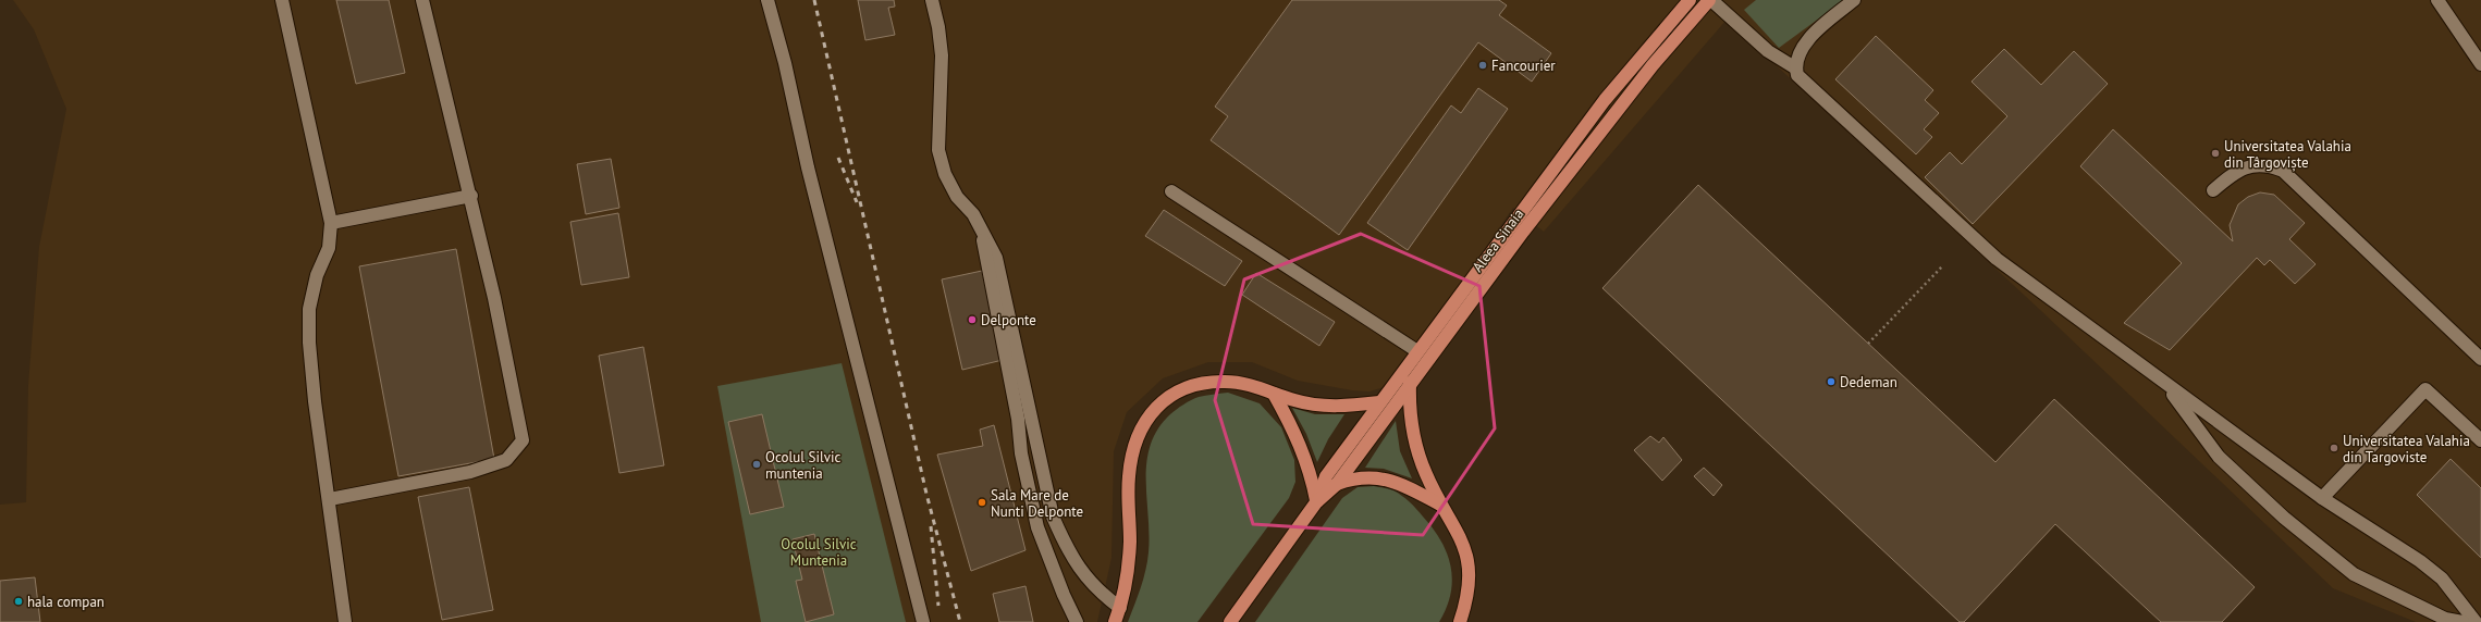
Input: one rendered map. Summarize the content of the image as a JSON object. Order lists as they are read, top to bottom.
{
  "streets": {
    "main road": ["Aleea Sinaia"]
  },
  "parks": ["Ocolul Silvic Muntenia"],
  "places": [
    "Fancourier",
    "Universitatea Valahia din Târgoviște",
    "Delponte",
    "Dedeman",
    "Universitatea Valahia din Targoviste",
    "Ocolul Silvic muntenia",
    "Sala Mare de Nunti Delponte",
    "hala compan"
  ]
}
